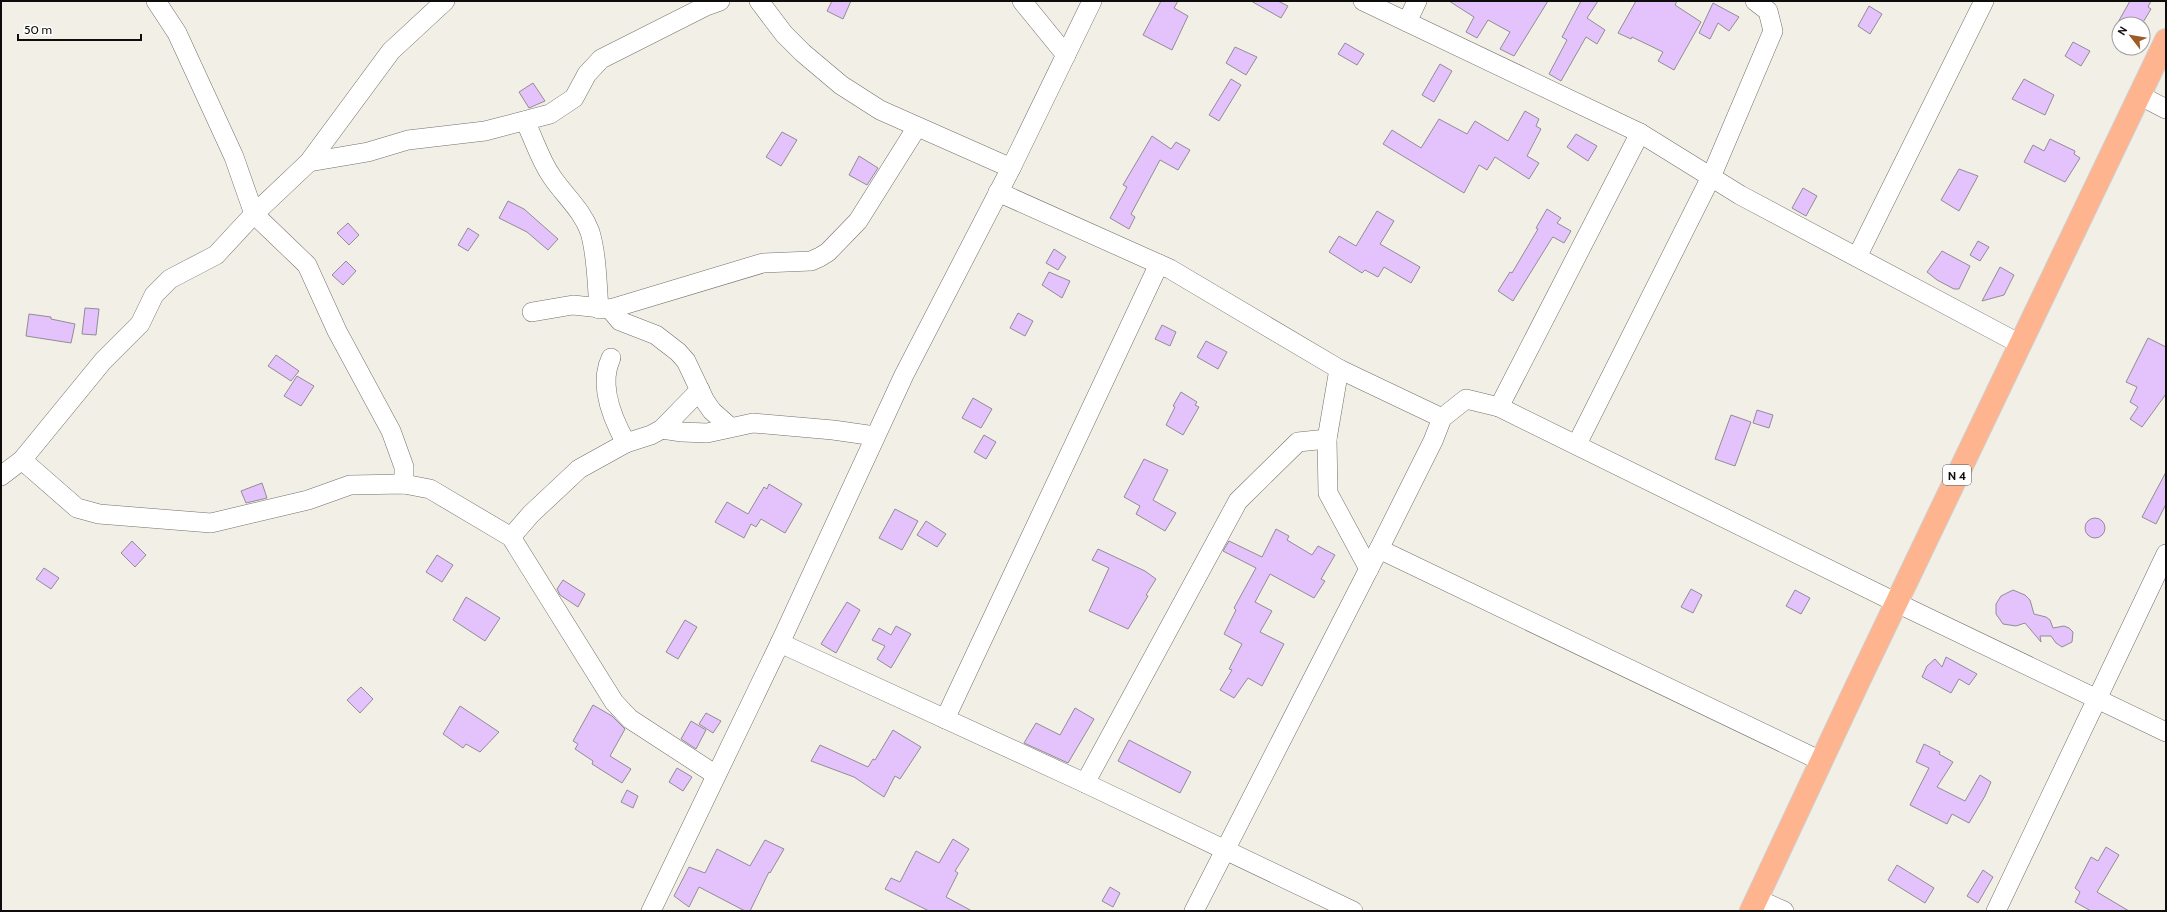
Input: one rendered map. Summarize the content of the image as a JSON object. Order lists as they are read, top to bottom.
{
  "streets": {
    "highway": ["N 4"]
  },
  "scale_bar": "50 m",
  "north": "top left"
}
